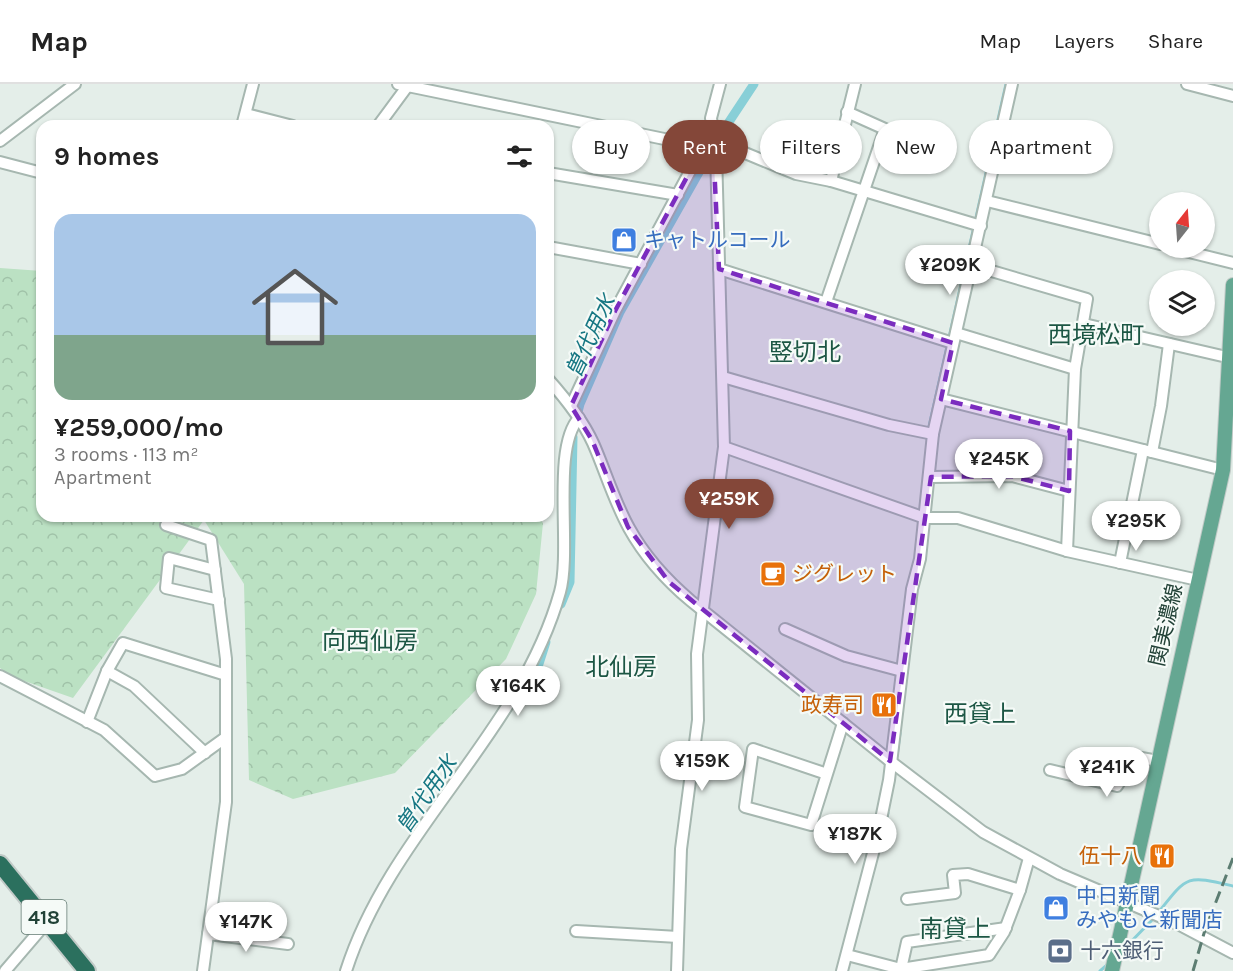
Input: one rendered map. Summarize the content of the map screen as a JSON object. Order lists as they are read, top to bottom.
{
  "streets": {
    "highway": ["418"],
    "main road": ["関美濃線"]
  },
  "districts": [
    "西境松町",
    "竪切北",
    "向西仙房",
    "北仙房",
    "西貸上",
    "南貸上"
  ],
  "water": ["曽代用水"],
  "places": {
    "shop": ["キャトルコール", "中日新聞 みやもと新聞店"],
    "cafe": ["ジグレット"],
    "restaurant": ["政寿司", "伍十八"],
    "bank": ["十六銀行"]
  },
  "north": "top",
  "page": {
    "header": "Map",
    "nav": ["Map", "Layers", "Share"],
    "chip": [
      "Buy",
      "Rent",
      "Filters",
      "New",
      "Apartment"
    ],
    "heading": "9 homes",
    "list": [
      {
        "name": "¥259,000/mo",
        "note": "3 rooms · 113 m² · Apartment"
      }
    ],
    "price": [
      "¥209K",
      "¥245K",
      "¥259K",
      "¥295K",
      "¥164K",
      "¥159K",
      "¥241K",
      "¥187K",
      "¥147K"
    ]
  }
}
